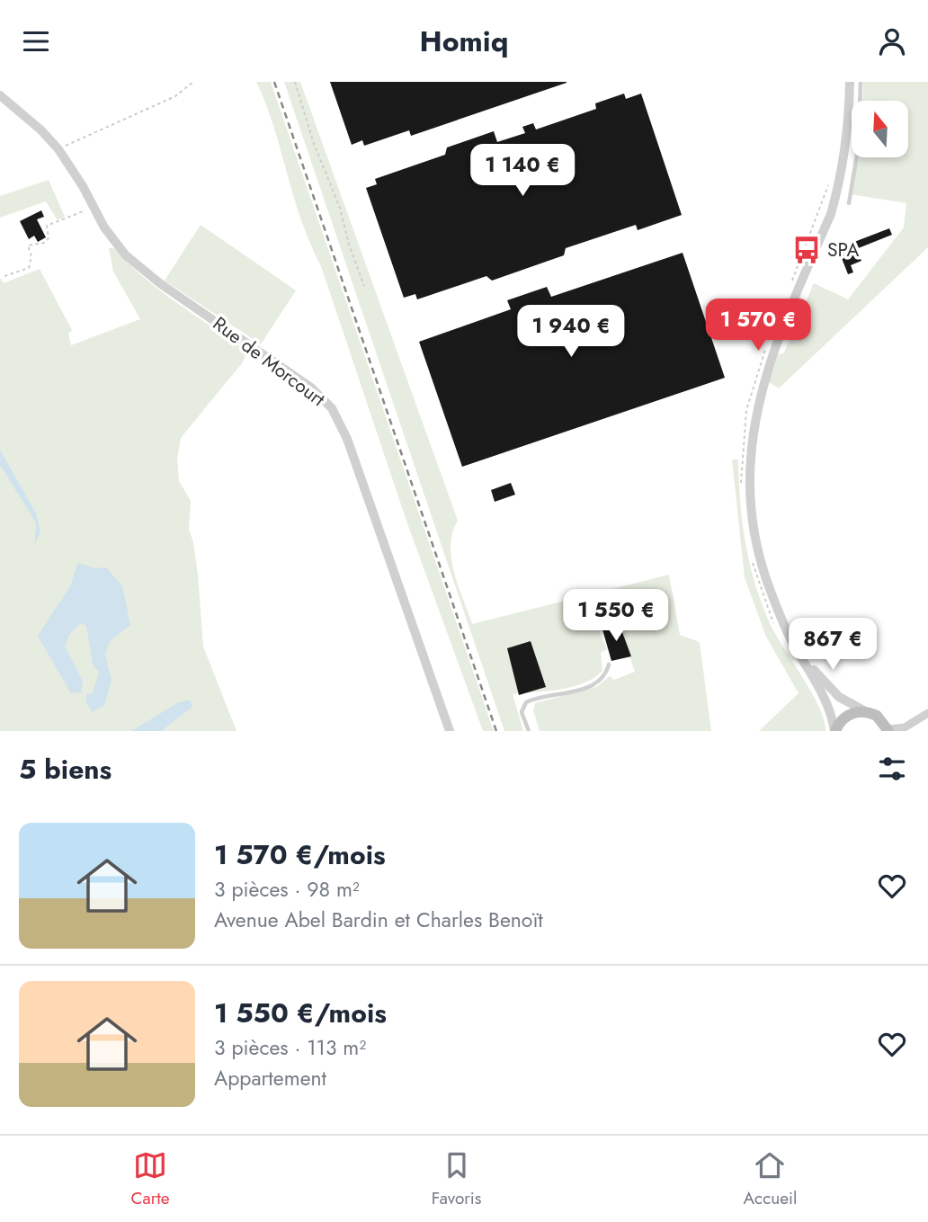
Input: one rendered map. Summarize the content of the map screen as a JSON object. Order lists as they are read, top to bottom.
{
  "streets": {
    "street": ["Rue de Morcourt"]
  },
  "places": {
    "bus stop": ["SPA"]
  },
  "north": "top",
  "page": {
    "header": "Homiq",
    "price": [
      "1 140 €",
      "1 570 €",
      "1 940 €",
      "1 550 €",
      "867 €"
    ],
    "heading": "5 biens",
    "list": [
      {
        "name": "1 570 €/mois",
        "note": "3 pièces · 98 m² · Avenue Abel Bardin et Charles Benoït"
      },
      {
        "name": "1 550 €/mois",
        "note": "3 pièces · 113 m² · Appartement"
      }
    ],
    "tabs": ["Carte", "Favoris", "Accueil"]
  }
}
